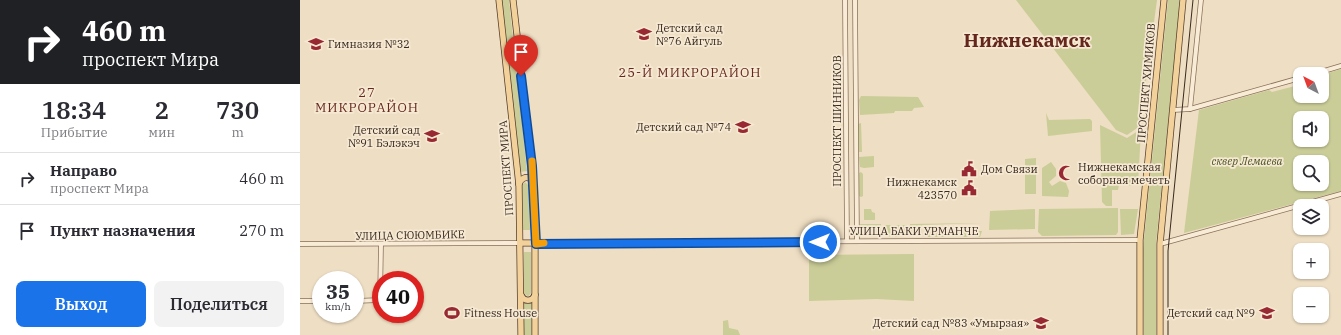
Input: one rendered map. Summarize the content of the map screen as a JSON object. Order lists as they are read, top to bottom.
{
  "streets": {
    "main road": ["ПРОСПЕКТ ХИМИКОВ", "ПРОСПЕКТ МИРА", "УЛИЦА БАКИ УРМАНЧЕ"],
    "street": ["ПРОСПЕКТ ШИННИКОВ", "УЛИЦА СЮЮМБИКЕ"]
  },
  "crossings": [
    ["ПРОСПЕКТ ХИМИКОВ", "УЛИЦА БАКИ УРМАНЧЕ"],
    ["ПРОСПЕКТ ШИННИКОВ", "УЛИЦА БАКИ УРМАНЧЕ"],
    ["ПРОСПЕКТ МИРА", "УЛИЦА БАКИ УРМАНЧЕ"],
    ["ПРОСПЕКТ МИРА", "УЛИЦА СЮЮМБИКЕ"],
    ["УЛИЦА БАКИ УРМАНЧЕ", "УЛИЦА СЮЮМБИКЕ"]
  ],
  "districts": ["Нижнекамск", "25-Й МИКРОРАЙОН", "27 МИКРОРАЙОН"],
  "parks": ["сквер Лемаева"],
  "places": {
    "school or university": [
      "Детский сад №76 Айгуль",
      "Гимназия №32",
      "Детский сад №74",
      "Детский сад №91 Бэлэкэч",
      "Детский сад №9",
      "Детский сад №83 «Умырзая»"
    ],
    "public building": ["Дом Связи", "Нижнекамск 423570"],
    "mosque": ["Нижнекамская соборная мечеть"],
    "sports": ["Fitness House"]
  },
  "north": "top left",
  "page": {
    "turn": ["460 m", "проспект Мира"],
    "map_buttons": ["+", "−"],
    "eta": [
      "18:34",
      "Прибытие",
      "2",
      "мин",
      "730",
      "m"
    ],
    "list": [
      {
        "name": "Направо",
        "note": "проспект Мира",
        "value": "460 m"
      },
      {
        "name": "Пункт назначения",
        "value": "270 m"
      }
    ],
    "speed": "35 km/h",
    "limit": "40",
    "buttons": ["Выход", "Поделиться"]
  }
}
